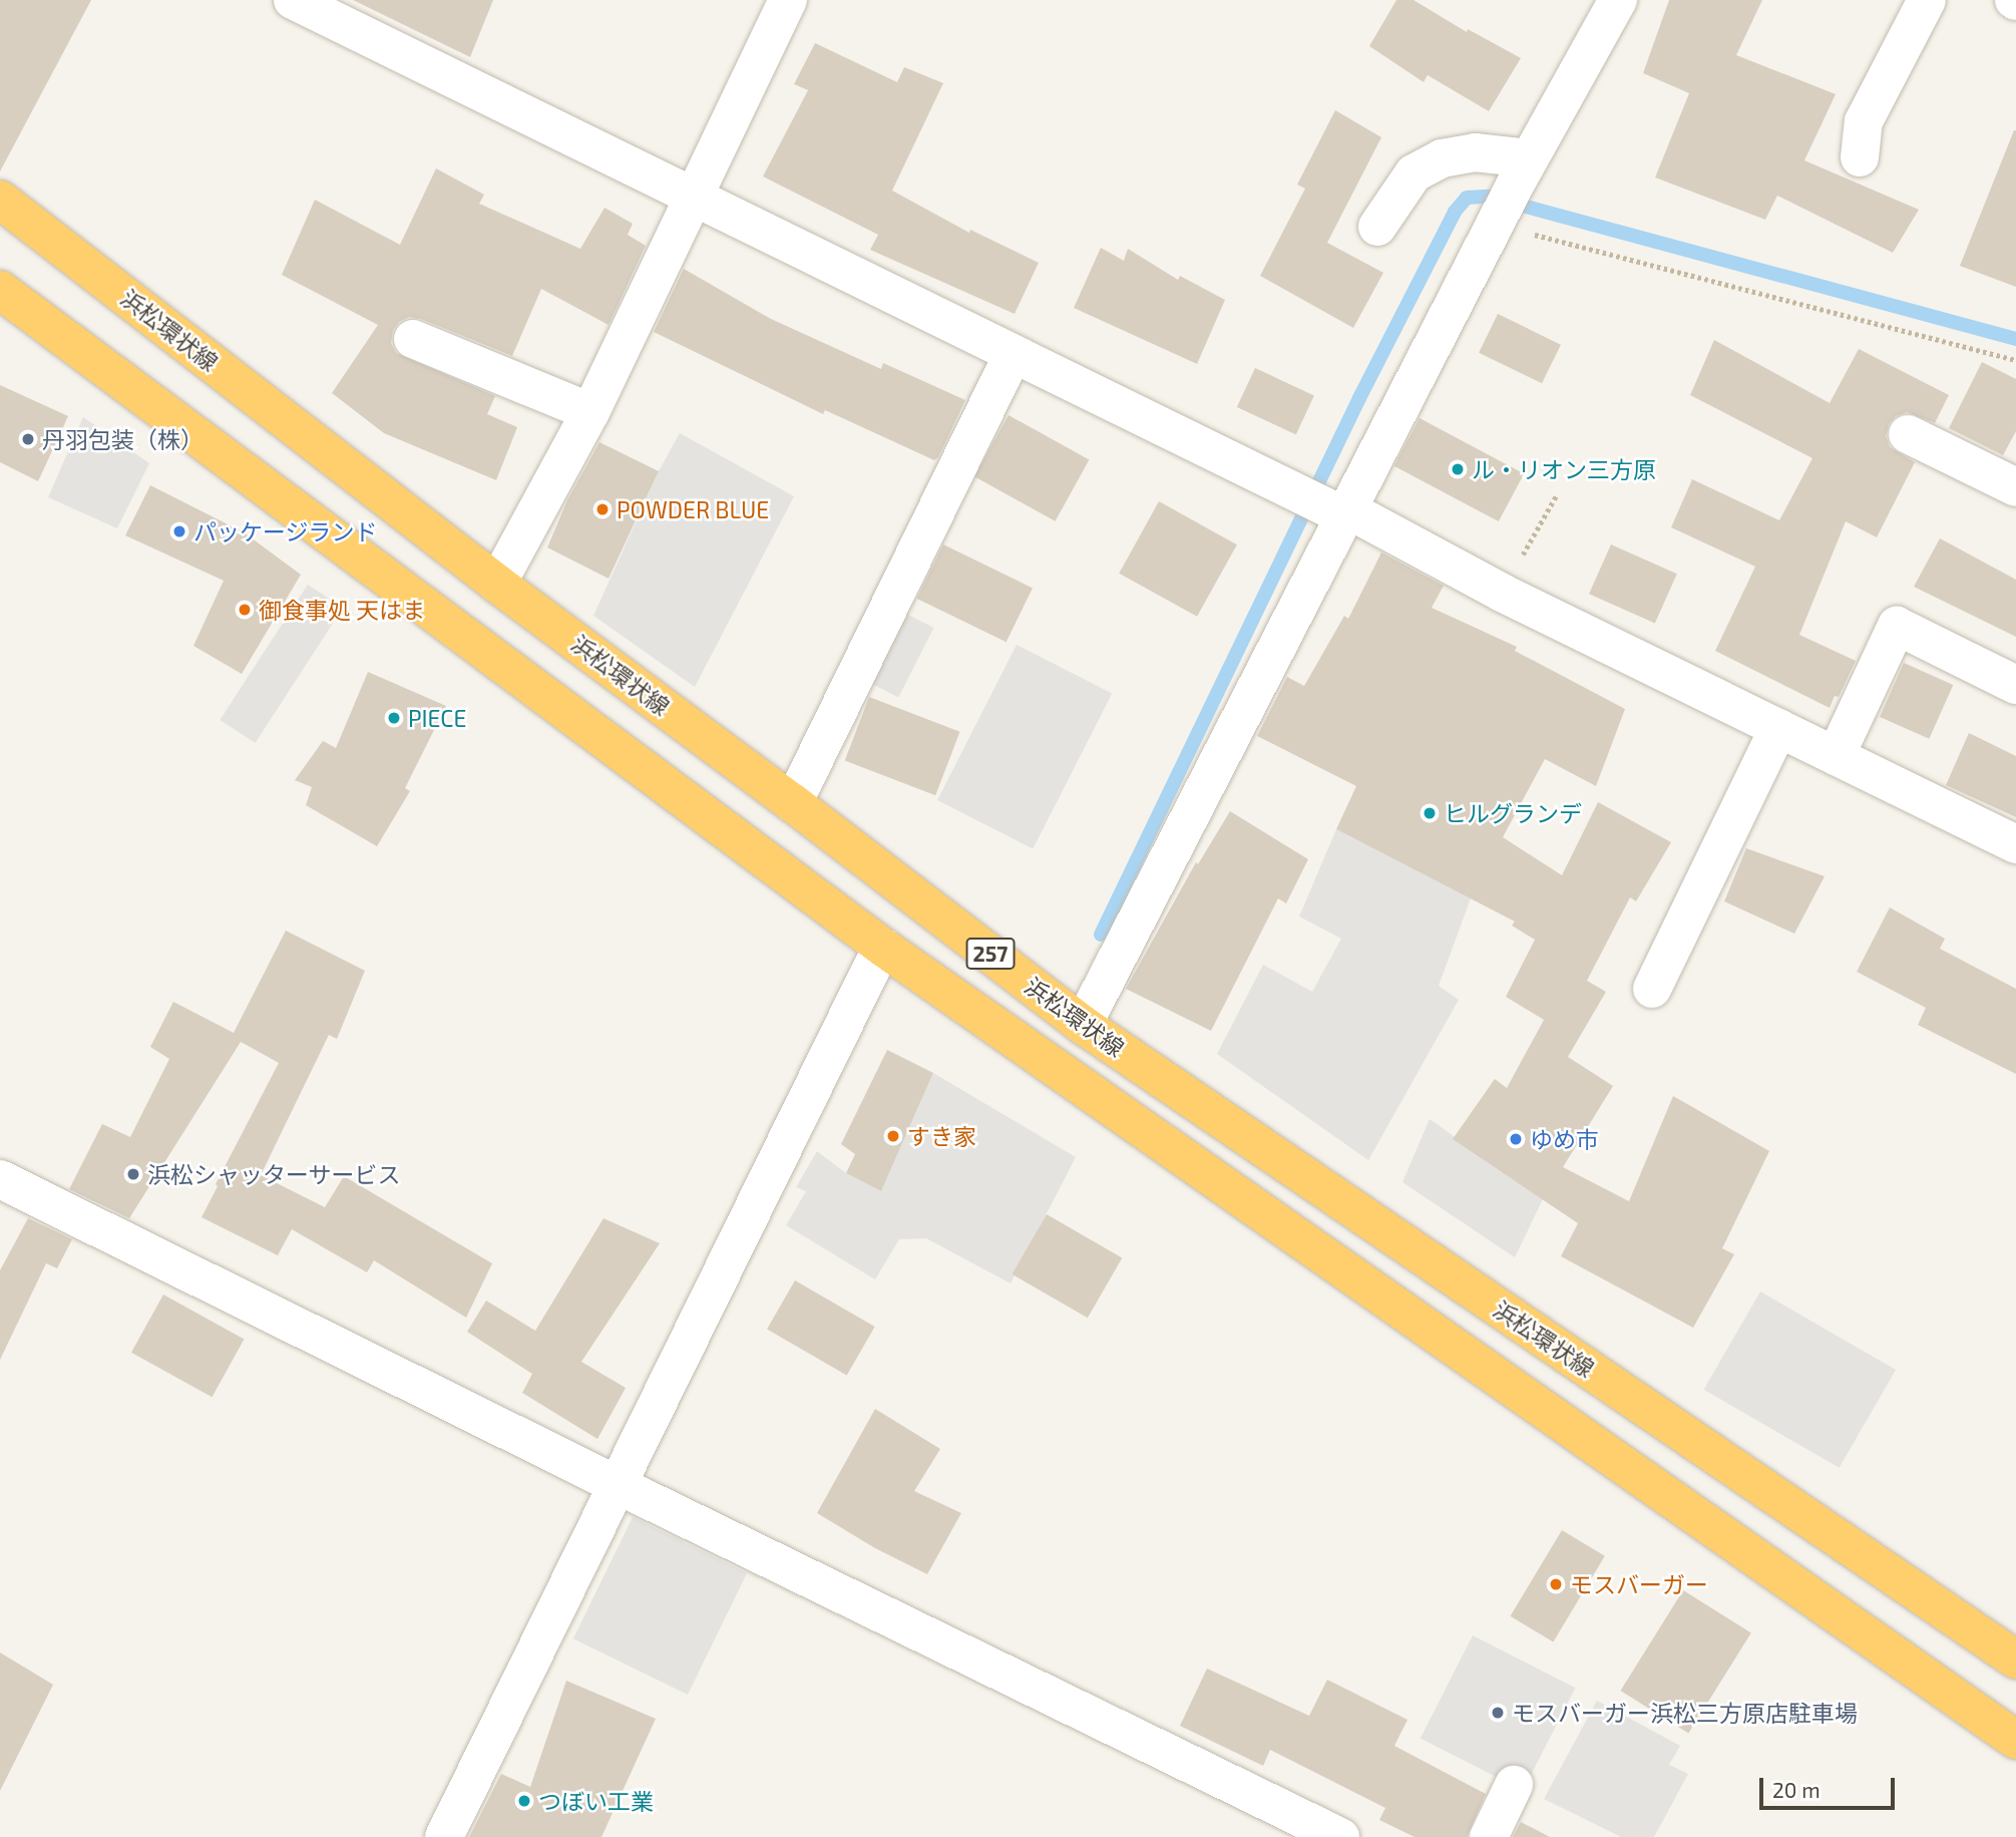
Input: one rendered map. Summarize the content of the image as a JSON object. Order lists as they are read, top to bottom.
{
  "streets": {
    "highway": ["浜松環状線", "257"]
  },
  "places": [
    "丹羽包装（株）",
    "ル・リオン三方原",
    "POWDER BLUE",
    "パッケージランド",
    "御食事処 天はま",
    "PIECE",
    "ヒルグランデ",
    "すき家",
    "ゆめ市",
    "浜松シャッターサービス",
    "モスバーガー",
    "モスバーガー浜松三方原店駐車場",
    "つぼい工業"
  ],
  "scale_bar": "20 m"
}
